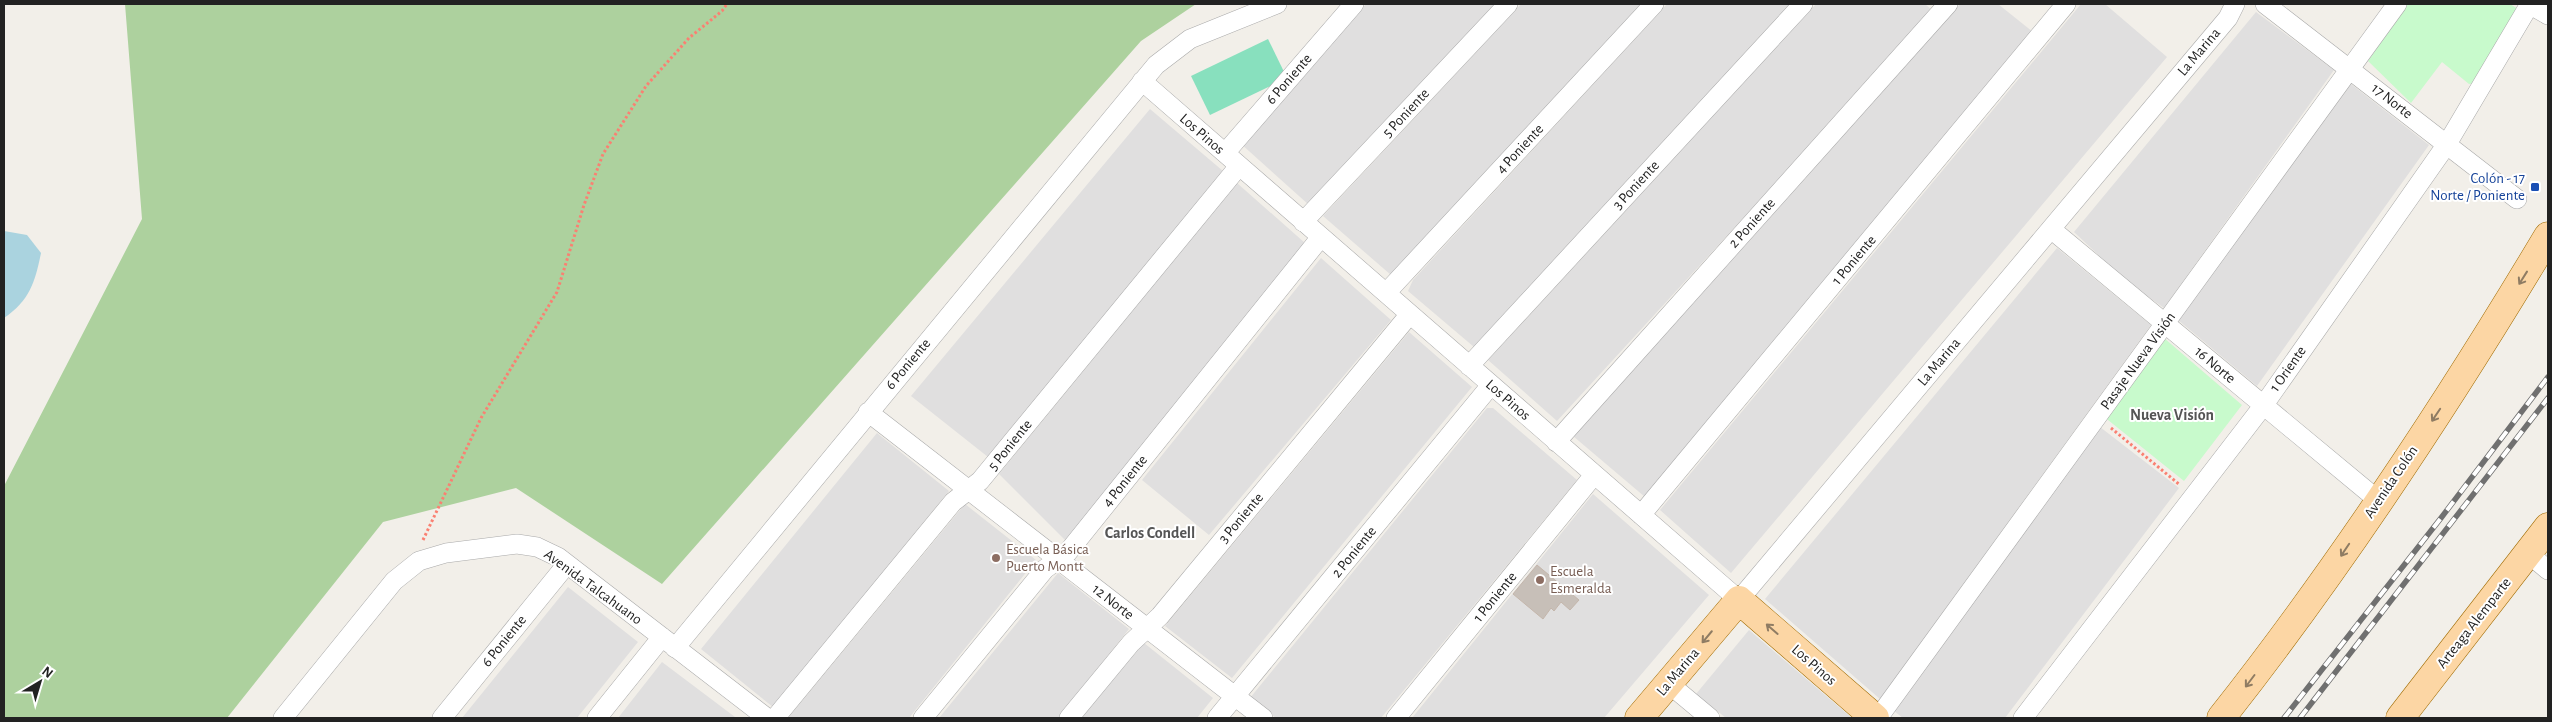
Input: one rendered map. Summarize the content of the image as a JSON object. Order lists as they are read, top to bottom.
{
  "streets": {
    "main road": [
      "La Marina",
      "Los Pinos",
      "Avenida Colón",
      "Arteaga Alemparte"
    ],
    "street": [
      "6 Poniente",
      "17 Norte",
      "5 Poniente",
      "4 Poniente",
      "3 Poniente",
      "2 Poniente",
      "1 Poniente",
      "Pasaje Nueva Visión",
      "16 Norte",
      "1 Oriente",
      "Avenida Talcahuano",
      "12 Norte"
    ]
  },
  "crossings": [
    ["La Marina", "Los Pinos"],
    ["La Marina", "16 Norte"],
    ["6 Poniente", "Los Pinos"],
    ["6 Poniente", "Avenida Talcahuano"],
    ["6 Poniente", "12 Norte"],
    ["17 Norte", "Pasaje Nueva Visión"],
    ["17 Norte", "1 Oriente"],
    ["5 Poniente", "Los Pinos"],
    ["5 Poniente", "Avenida Talcahuano"],
    ["5 Poniente", "12 Norte"],
    ["Los Pinos", "4 Poniente"],
    ["Los Pinos", "3 Poniente"],
    ["Los Pinos", "2 Poniente"],
    ["Los Pinos", "1 Poniente"],
    ["Los Pinos", "Pasaje Nueva Visión"],
    ["4 Poniente", "12 Norte"],
    ["3 Poniente", "12 Norte"],
    ["2 Poniente", "12 Norte"],
    ["Pasaje Nueva Visión", "16 Norte"],
    ["16 Norte", "1 Oriente"],
    ["16 Norte", "Avenida Colón"]
  ],
  "one_way": ["Avenida Colón"],
  "districts": ["Nueva Visión", "Carlos Condell"],
  "places": {
    "transit": ["Colón - 17 Norte / Poniente"],
    "other": ["Escuela Básica Puerto Montt", "Escuela Esmeralda"]
  },
  "north": "top right"
}
